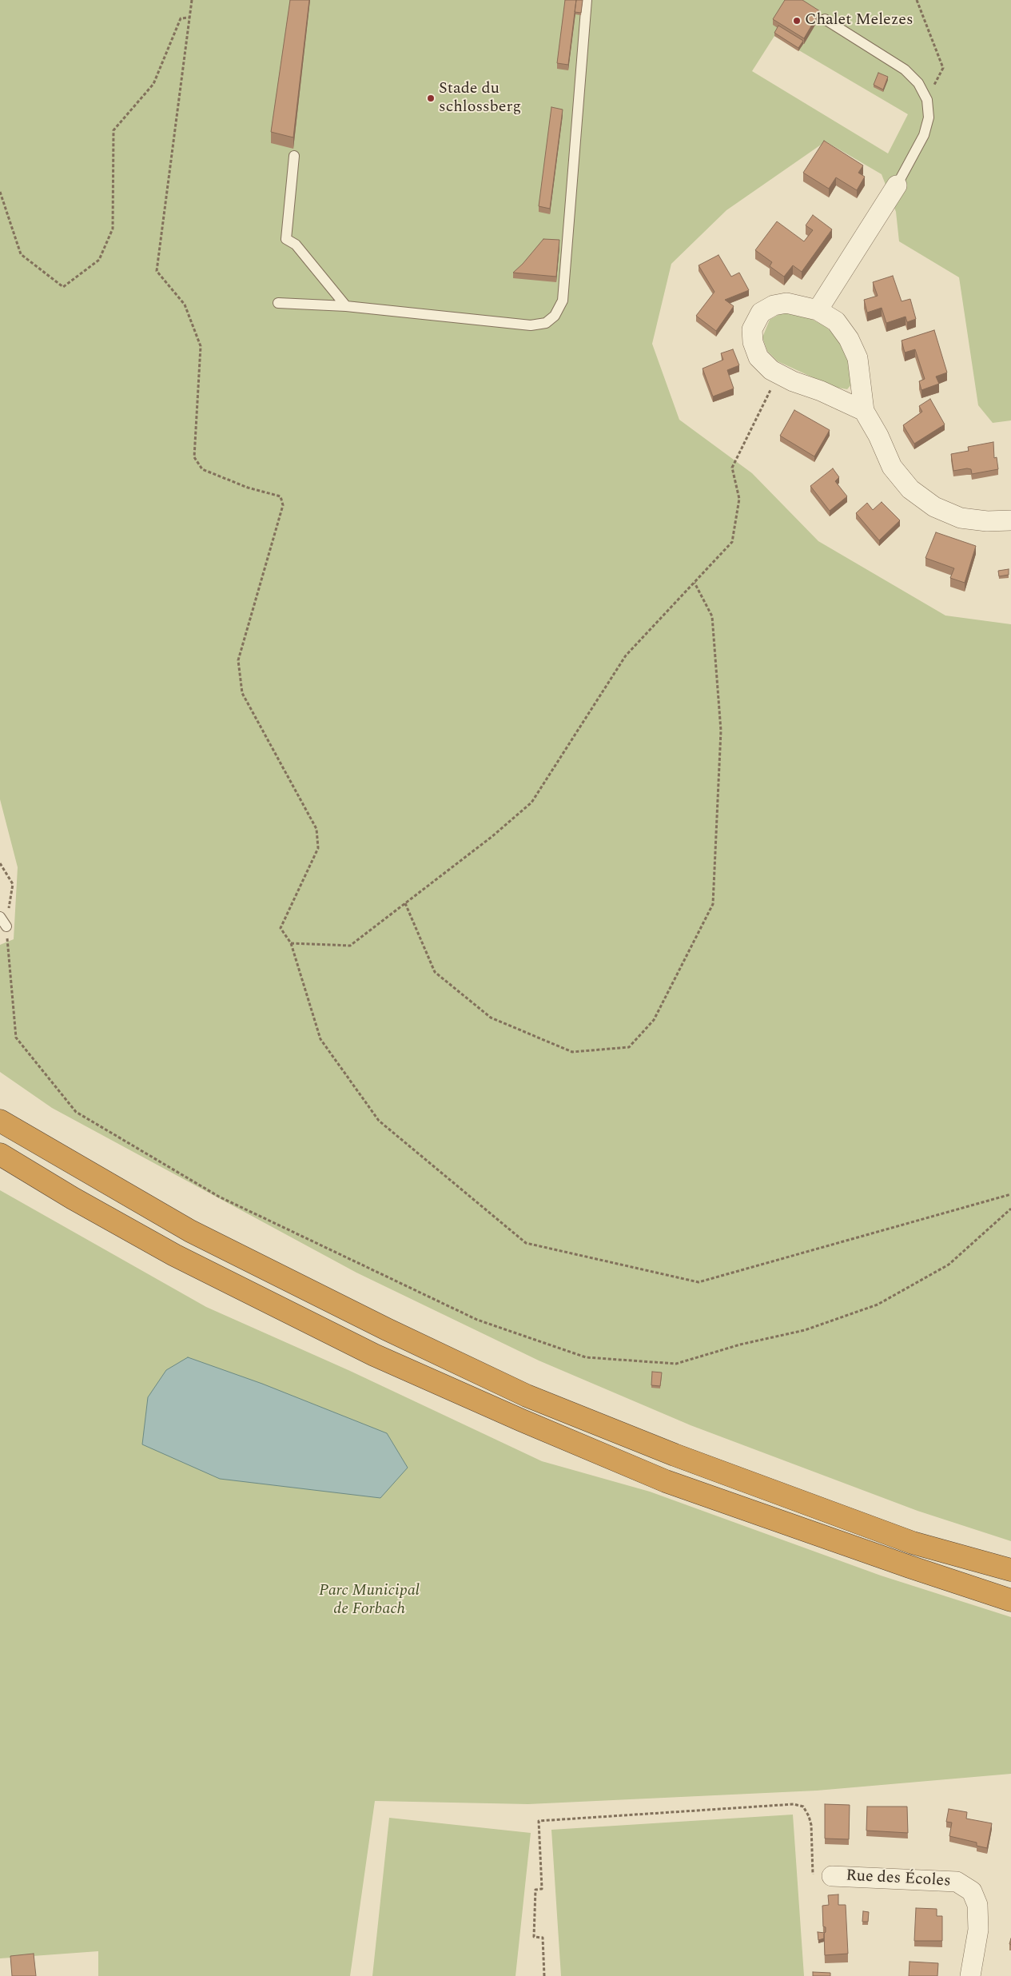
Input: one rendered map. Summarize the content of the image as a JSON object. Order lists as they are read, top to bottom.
{
  "streets": {
    "street": ["Rue des Écoles"]
  },
  "parks": ["Parc Municipal de Forbach"],
  "places": ["Chalet Melezes", "Stade du schlossberg"]
}
